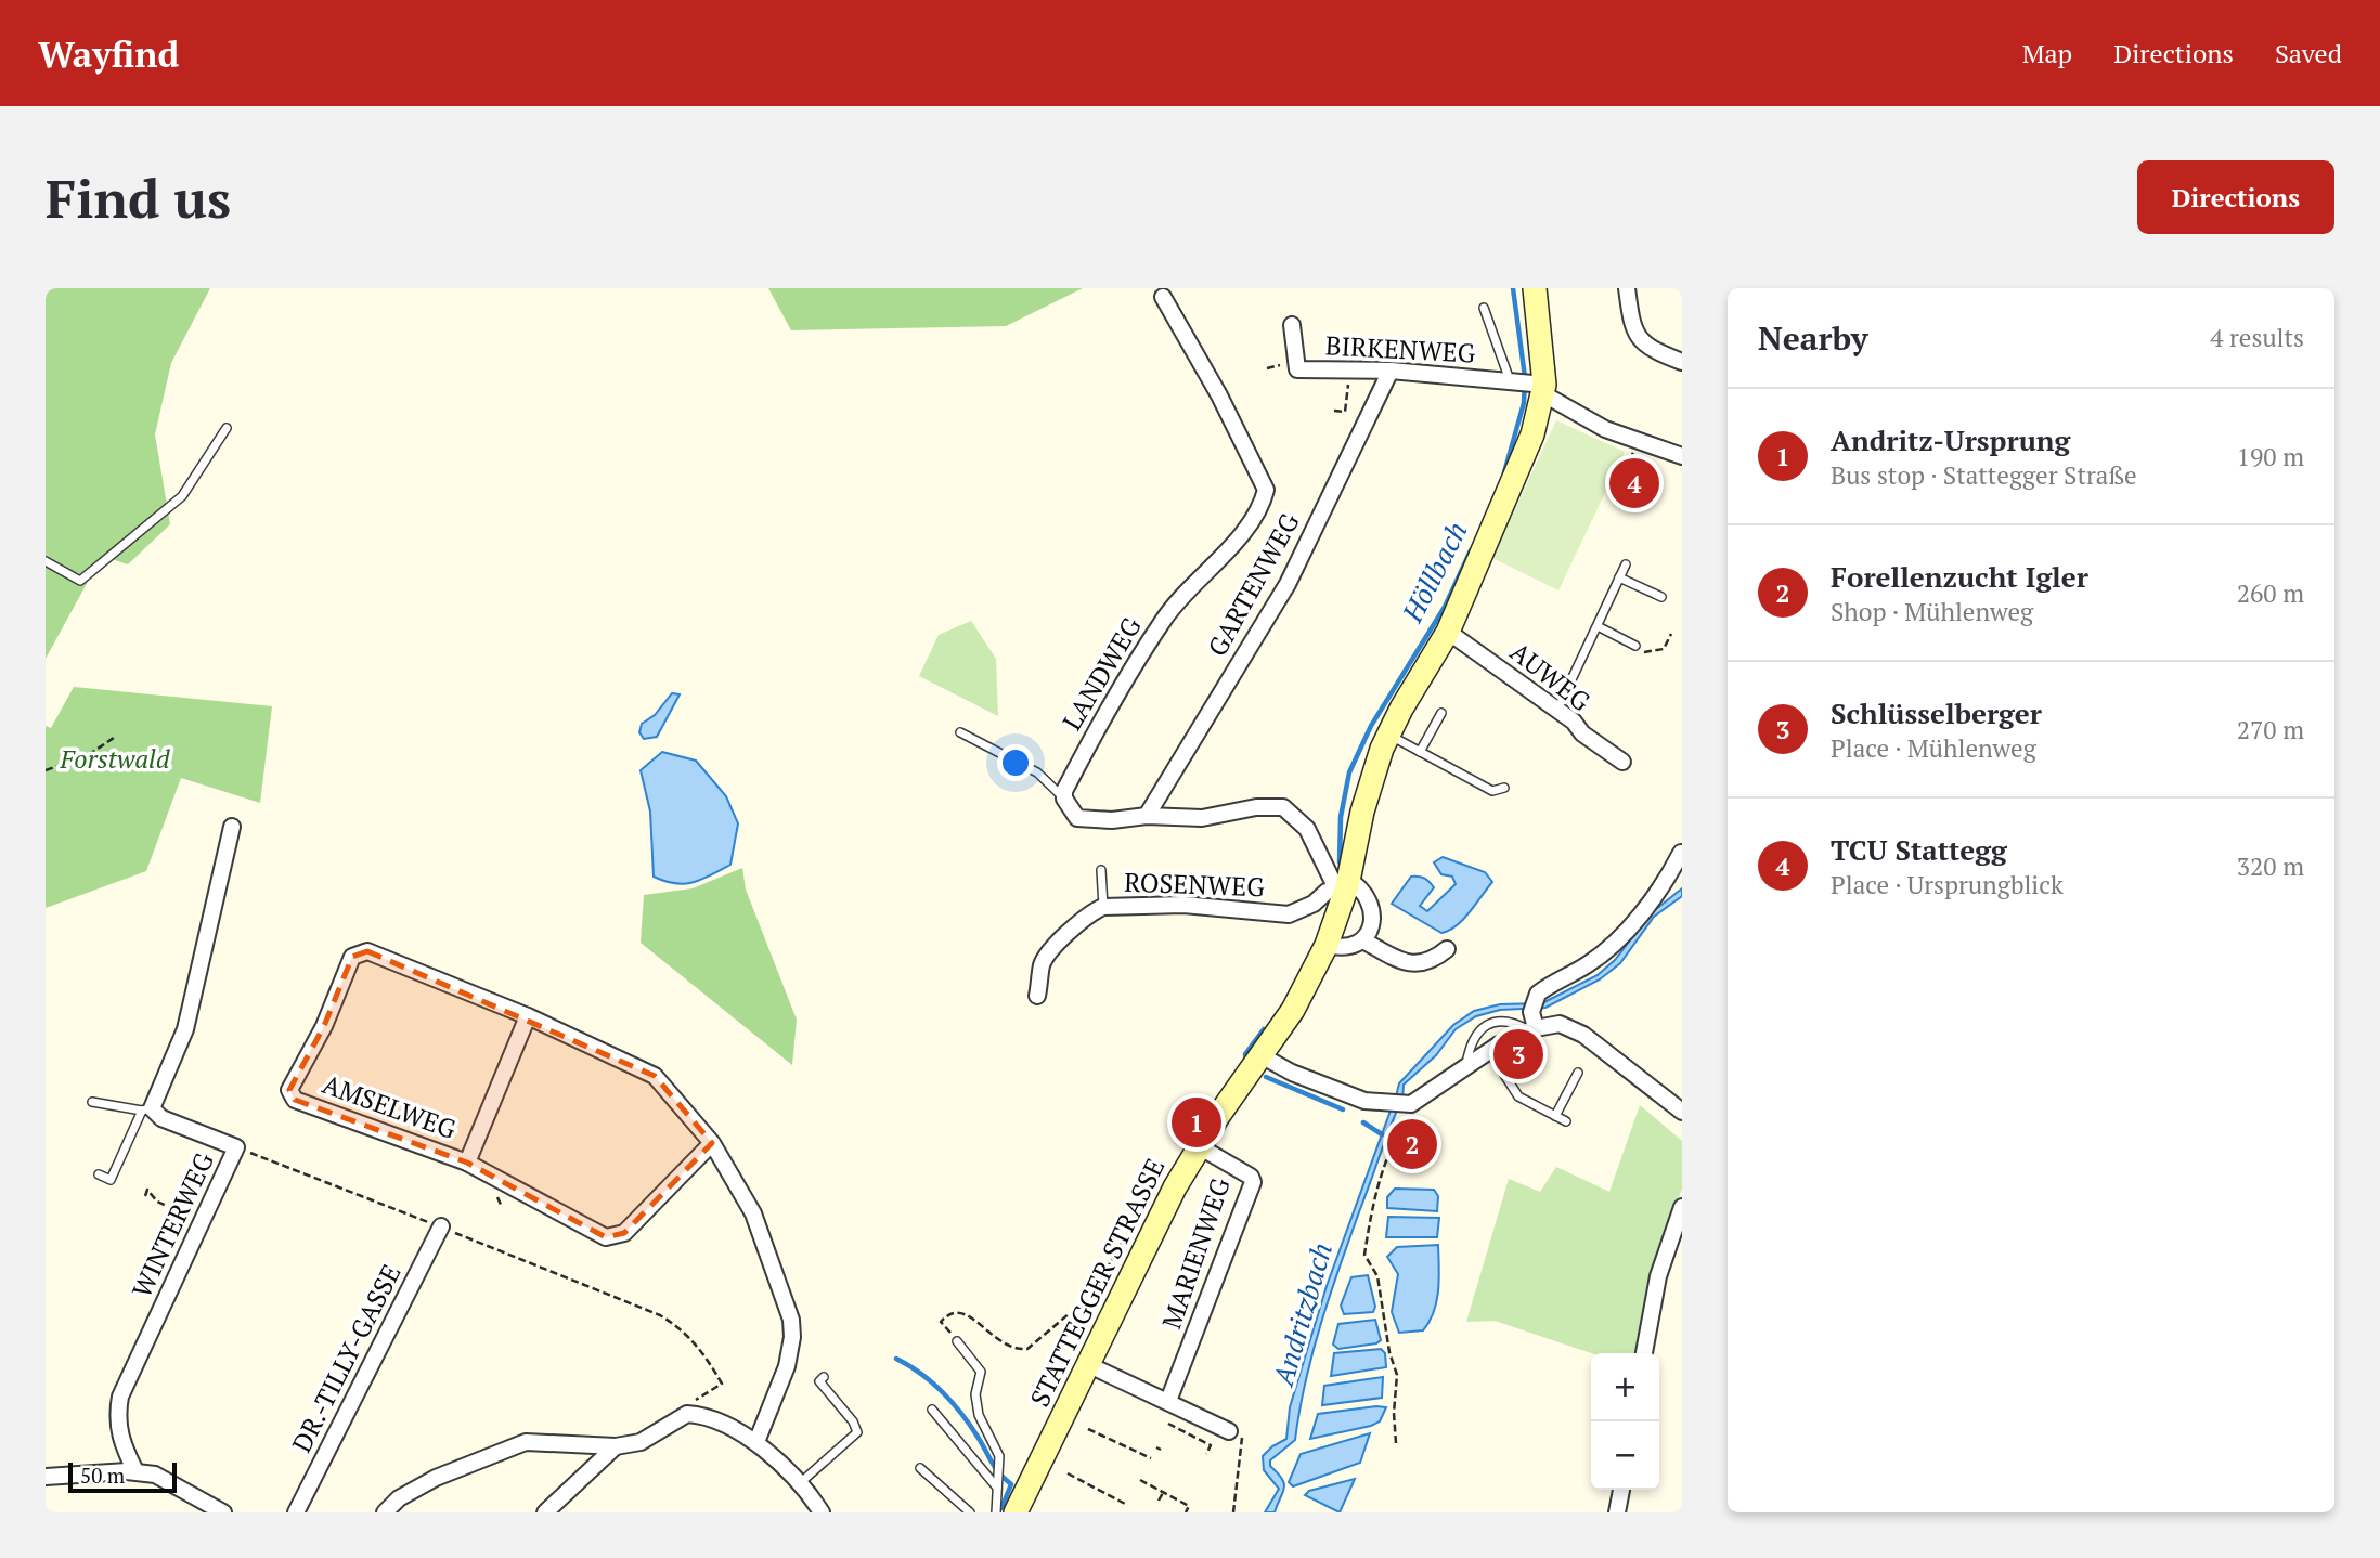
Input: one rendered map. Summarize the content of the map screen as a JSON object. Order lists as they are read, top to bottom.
{
  "streets": {
    "main road": ["STATTEGGER STRASSE"],
    "street": [
      "BIRKENWEG",
      "GARTENWEG",
      "LANDWEG",
      "AUWEG",
      "ROSENWEG",
      "AMSELWEG",
      "WINTERWEG",
      "MARIENWEG",
      "DR.-TILLY-GASSE"
    ]
  },
  "crossings": [
    ["BIRKENWEG", "GARTENWEG"],
    ["BIRKENWEG", "STATTEGGER STRASSE"],
    ["AUWEG", "STATTEGGER STRASSE"],
    ["ROSENWEG", "STATTEGGER STRASSE"],
    ["MARIENWEG", "STATTEGGER STRASSE"]
  ],
  "water": ["Höllbach", "Andritzbach"],
  "parks": ["Forstwald"],
  "scale_bar": "50 m",
  "page": {
    "header": "Wayfind",
    "nav": ["Map", "Directions", "Saved"],
    "buttons": "Directions",
    "title": "Find us",
    "heading": ["Nearby", "4 results"],
    "list": [
      {
        "mark": "1",
        "name": "Andritz-Ursprung",
        "note": "Bus stop · Stattegger Straße",
        "value": "190 m"
      },
      {
        "mark": "2",
        "name": "Forellenzucht Igler",
        "note": "Shop · Mühlenweg",
        "value": "260 m"
      },
      {
        "mark": "3",
        "name": "Schlüsselberger",
        "note": "Place · Mühlenweg",
        "value": "270 m"
      },
      {
        "mark": "4",
        "name": "TCU Stattegg",
        "note": "Place · Ursprungblick",
        "value": "320 m"
      }
    ],
    "pins": [
      "4",
      "3",
      "1",
      "2"
    ],
    "map_buttons": ["+", "−"],
    "scale": "50 m"
  }
}
